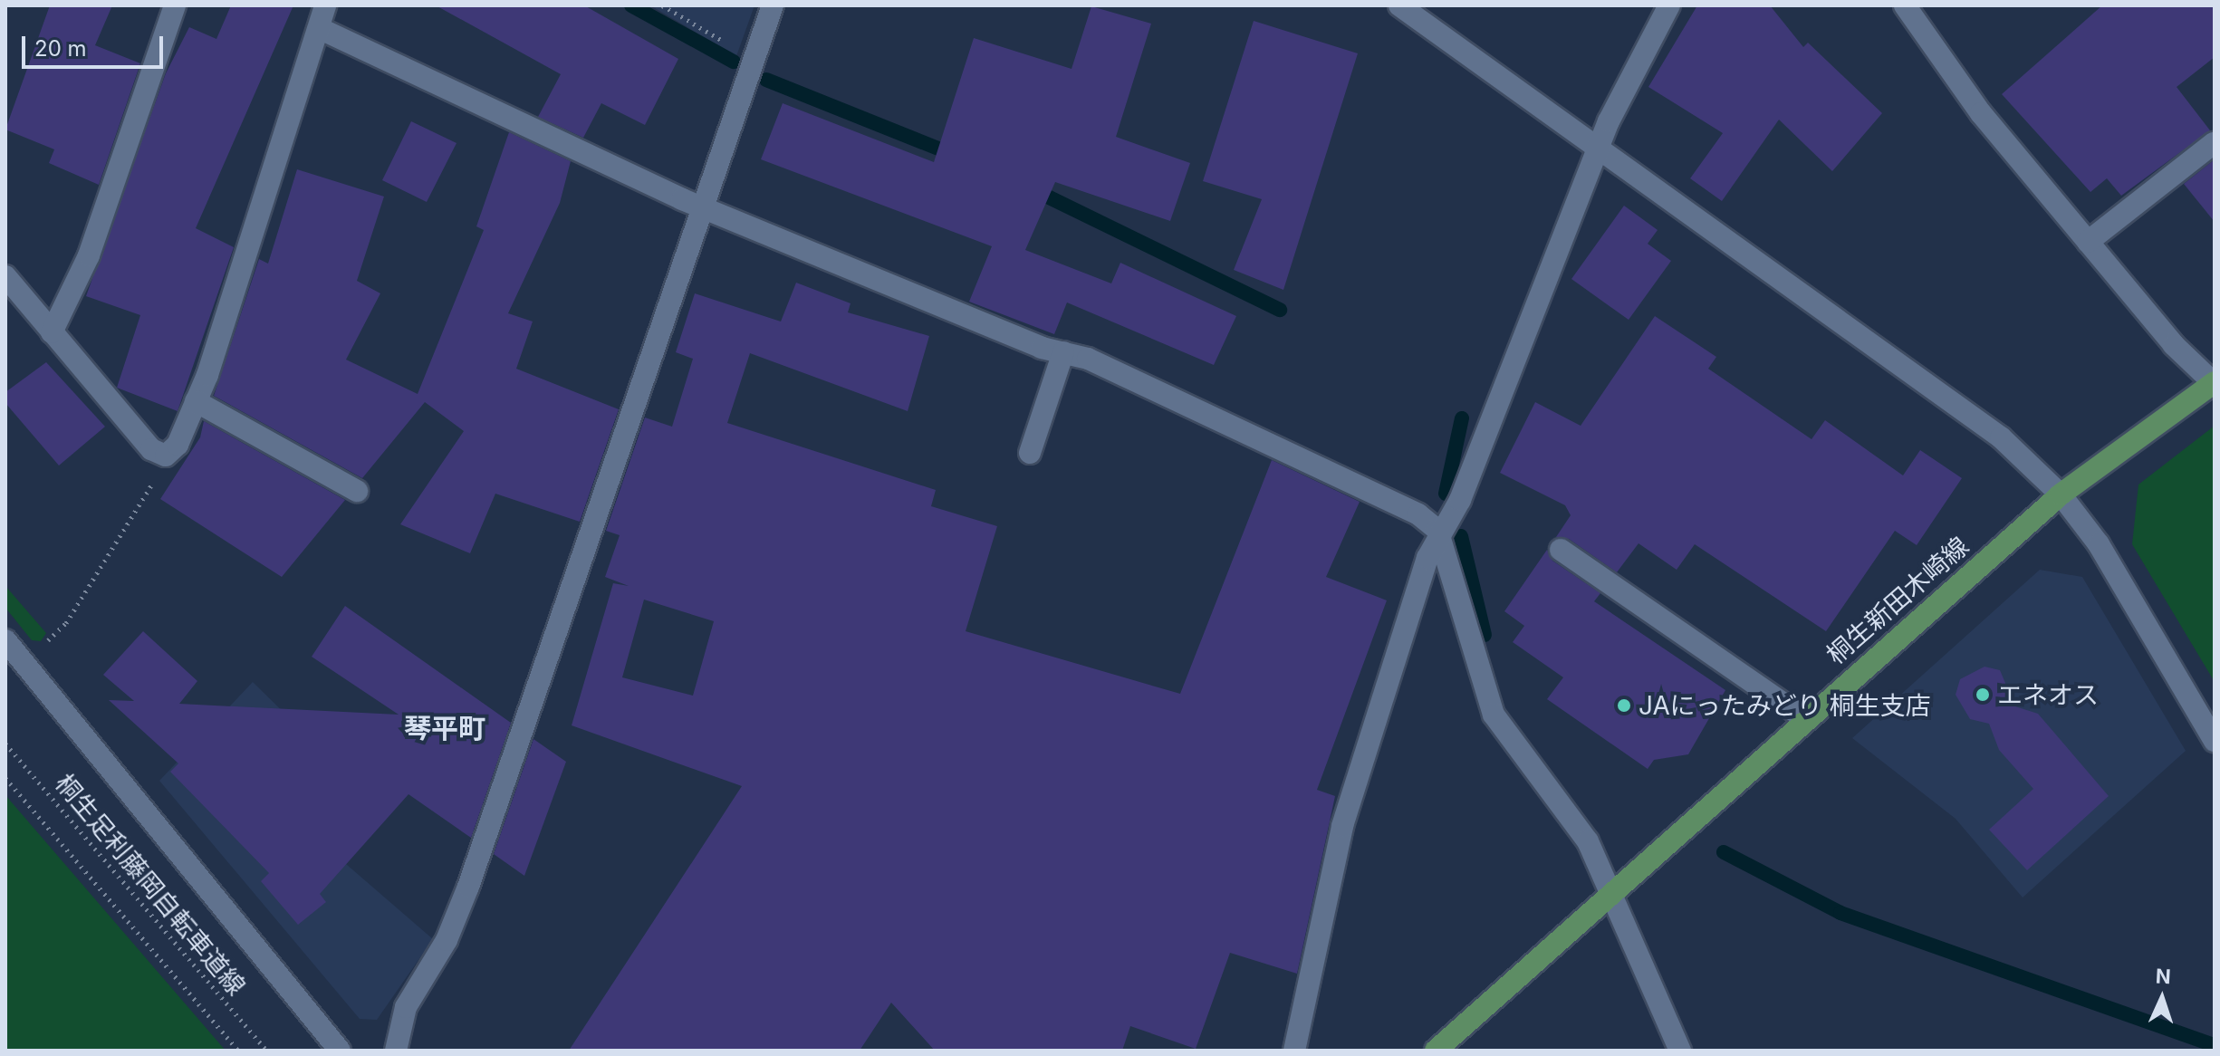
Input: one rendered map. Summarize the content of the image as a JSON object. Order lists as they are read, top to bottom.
{
  "streets": {
    "main road": ["桐生新田木崎線"],
    "path": ["桐生足利藤岡自転車道線"]
  },
  "districts": ["琴平町"],
  "places": ["エネオス", "JAにったみどり 桐生支店"],
  "scale_bar": "20 m",
  "north": "top"
}
